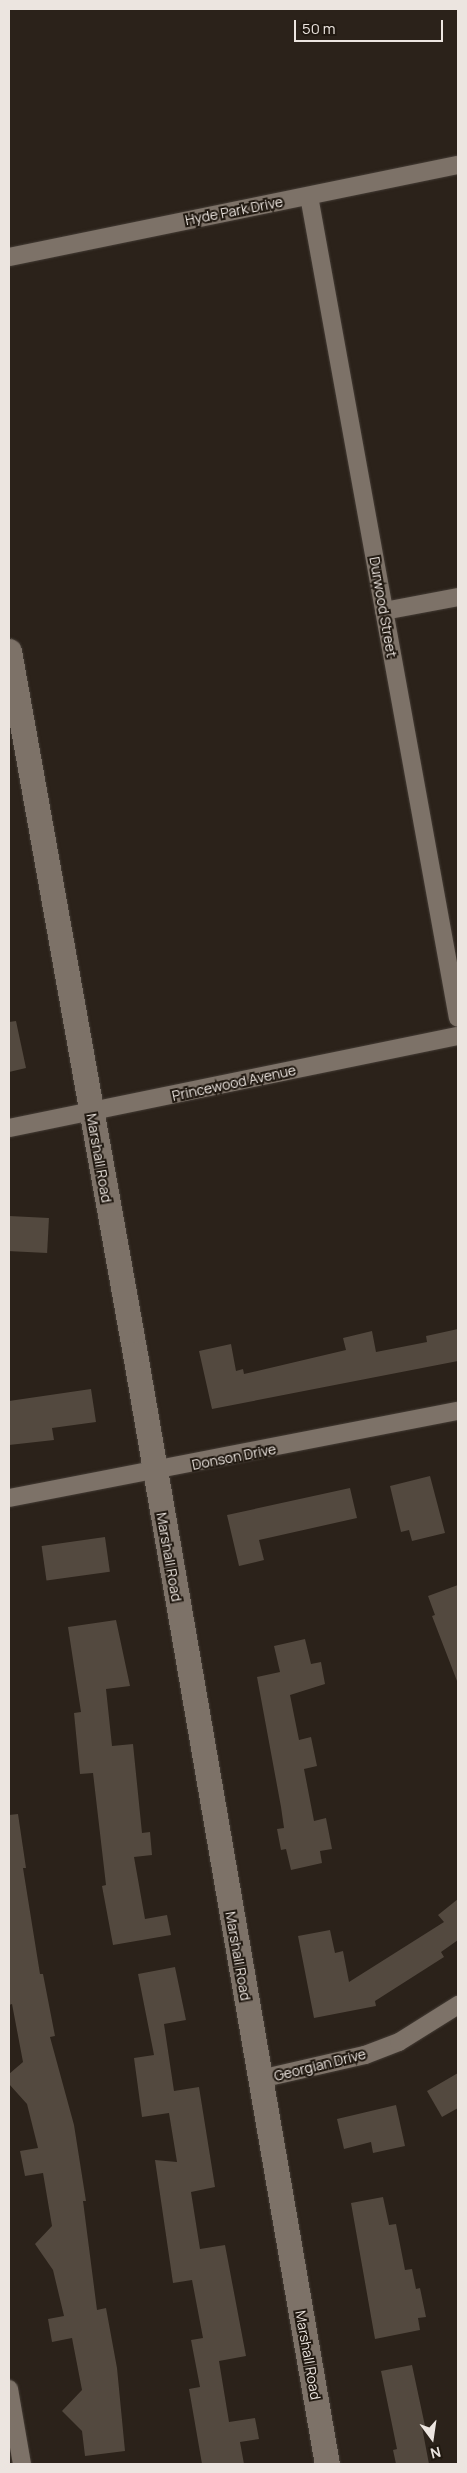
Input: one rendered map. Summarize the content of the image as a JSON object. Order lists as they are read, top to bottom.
{
  "streets": {
    "street": [
      "Hyde Park Drive",
      "Durwood Street",
      "Princewood Avenue",
      "Marshall Road",
      "Donson Drive",
      "Georgian Drive"
    ]
  },
  "crossings": [
    ["Hyde Park Drive", "Durwood Street"],
    ["Princewood Avenue", "Marshall Road"],
    ["Marshall Road", "Donson Drive"],
    ["Marshall Road", "Georgian Drive"]
  ],
  "scale_bar": "50 m",
  "north": "bottom"
}
